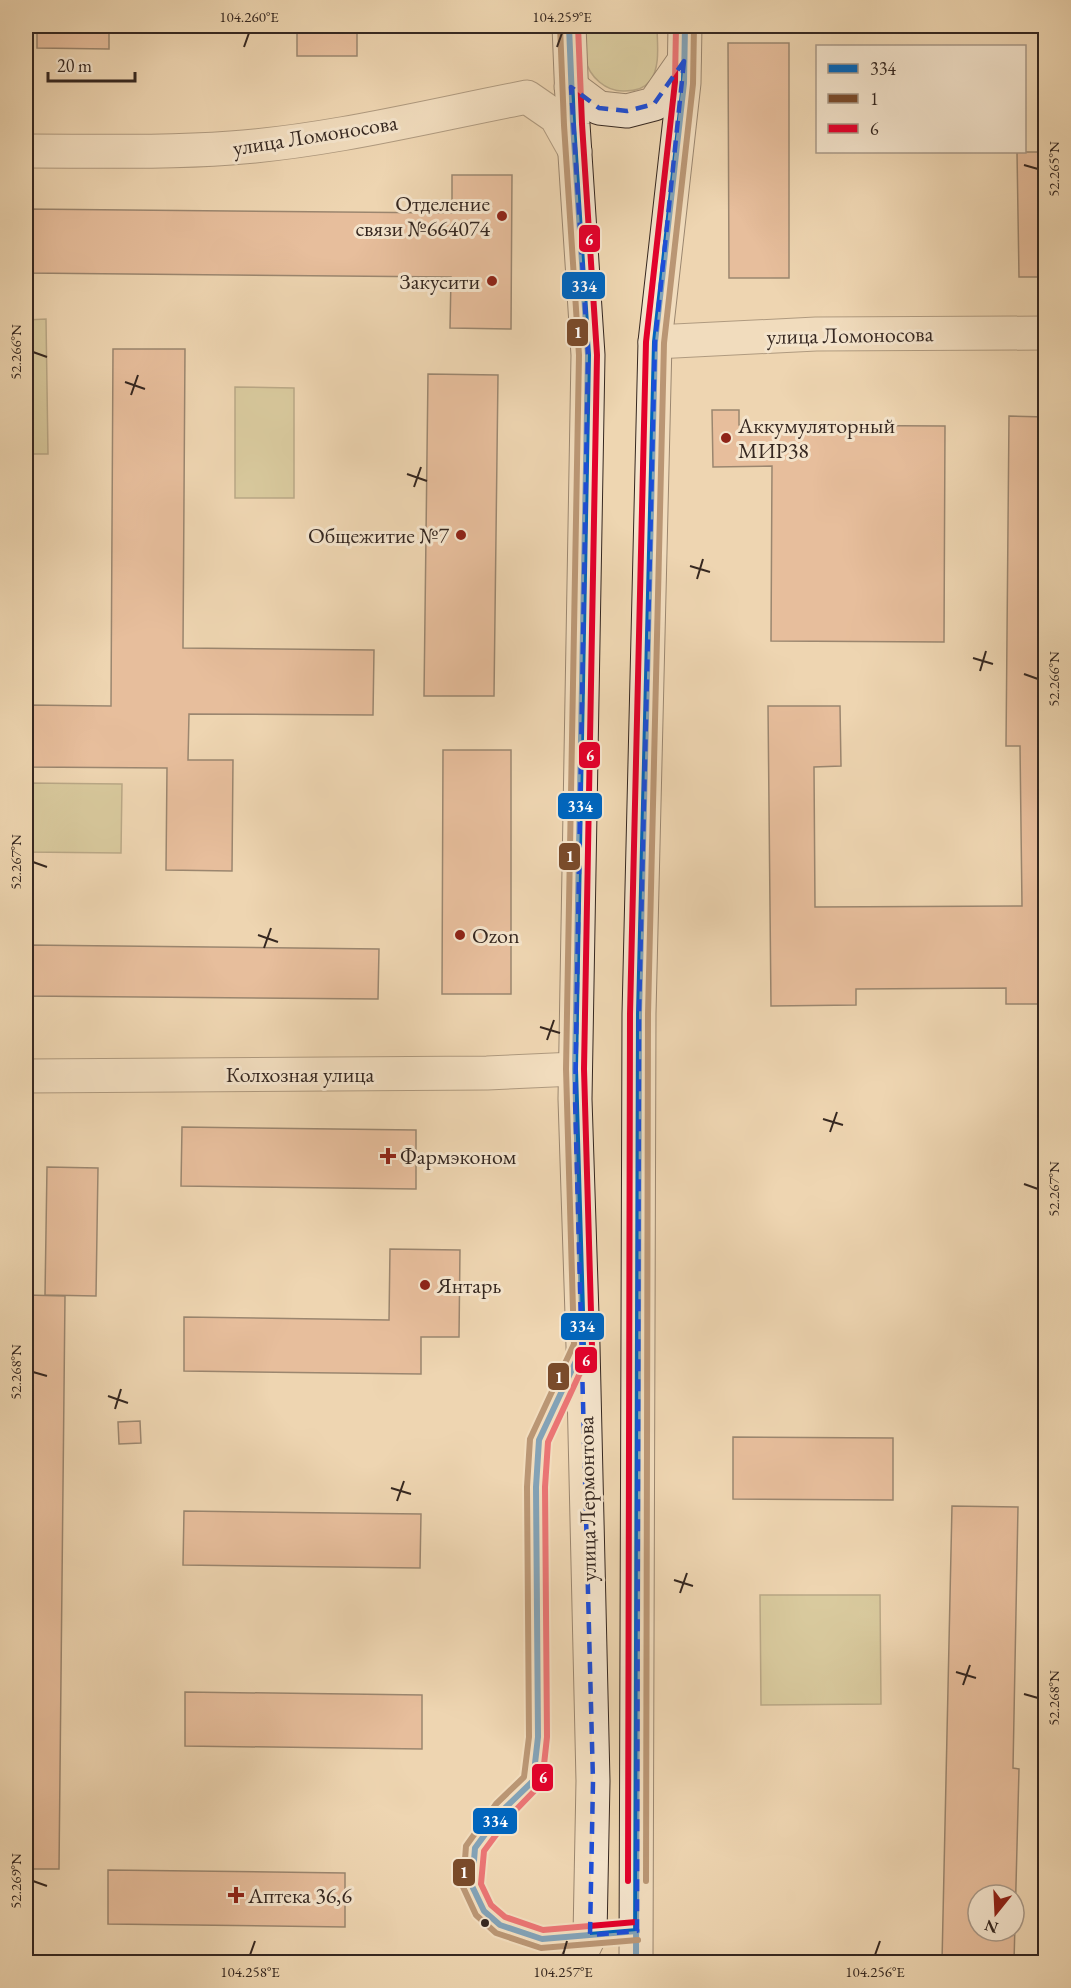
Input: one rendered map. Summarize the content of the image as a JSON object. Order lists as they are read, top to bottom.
{
  "streets": {
    "main road": ["улица Ломоносова", "Колхозная улица", "улица Лермонтова"]
  },
  "crossings": [
    ["улица Ломоносова", "улица Лермонтова"],
    ["Колхозная улица", "улица Лермонтова"]
  ],
  "places": {
    "other": [
      "Отделение связи №664074",
      "Закусити",
      "Аккумуляторный МИР38",
      "Общежитие №7",
      "Ozon",
      "Янтарь"
    ],
    "health": ["Фармэконом", "Аптека 36,6"]
  },
  "lines": ["transit line 334", "transit line 1", "transit line 6"],
  "legend": ["334", "1", "6"],
  "scale_bar": "20 m",
  "north": "bottom",
  "coordinates": [
    "104.260°E",
    "104.259°E",
    "52.265°N",
    "52.266°N",
    "52.267°N",
    "52.268°N",
    "52.269°N",
    "104.258°E",
    "104.257°E",
    "104.256°E"
  ]
}
